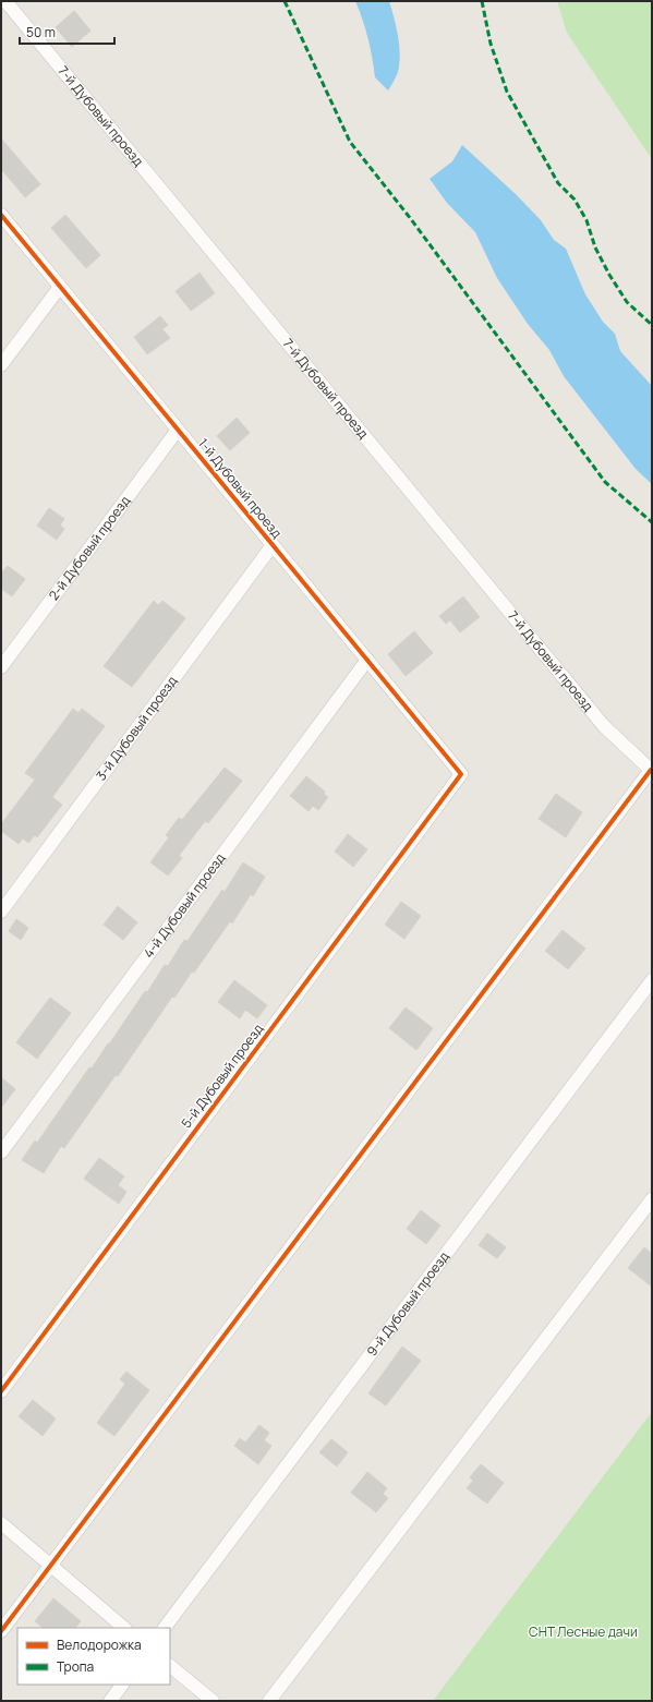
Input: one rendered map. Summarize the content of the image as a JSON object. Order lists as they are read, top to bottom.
{
  "streets": {
    "street": [
      "7-й Дубовый проезд",
      "1-й Дубовый проезд",
      "2-й Дубовый проезд",
      "3-й Дубовый проезд",
      "4-й Дубовый проезд",
      "5-й Дубовый проезд",
      "9-й Дубовый проезд"
    ]
  },
  "crossings": [
    ["1-й Дубовый проезд", "2-й Дубовый проезд"],
    ["1-й Дубовый проезд", "3-й Дубовый проезд"],
    ["1-й Дубовый проезд", "4-й Дубовый проезд"],
    ["1-й Дубовый проезд", "5-й Дубовый проезд"]
  ],
  "parks": ["СНТ Лесные дачи"],
  "legend": ["Велодорожка", "Тропа"],
  "scale_bar": "50 m"
}
